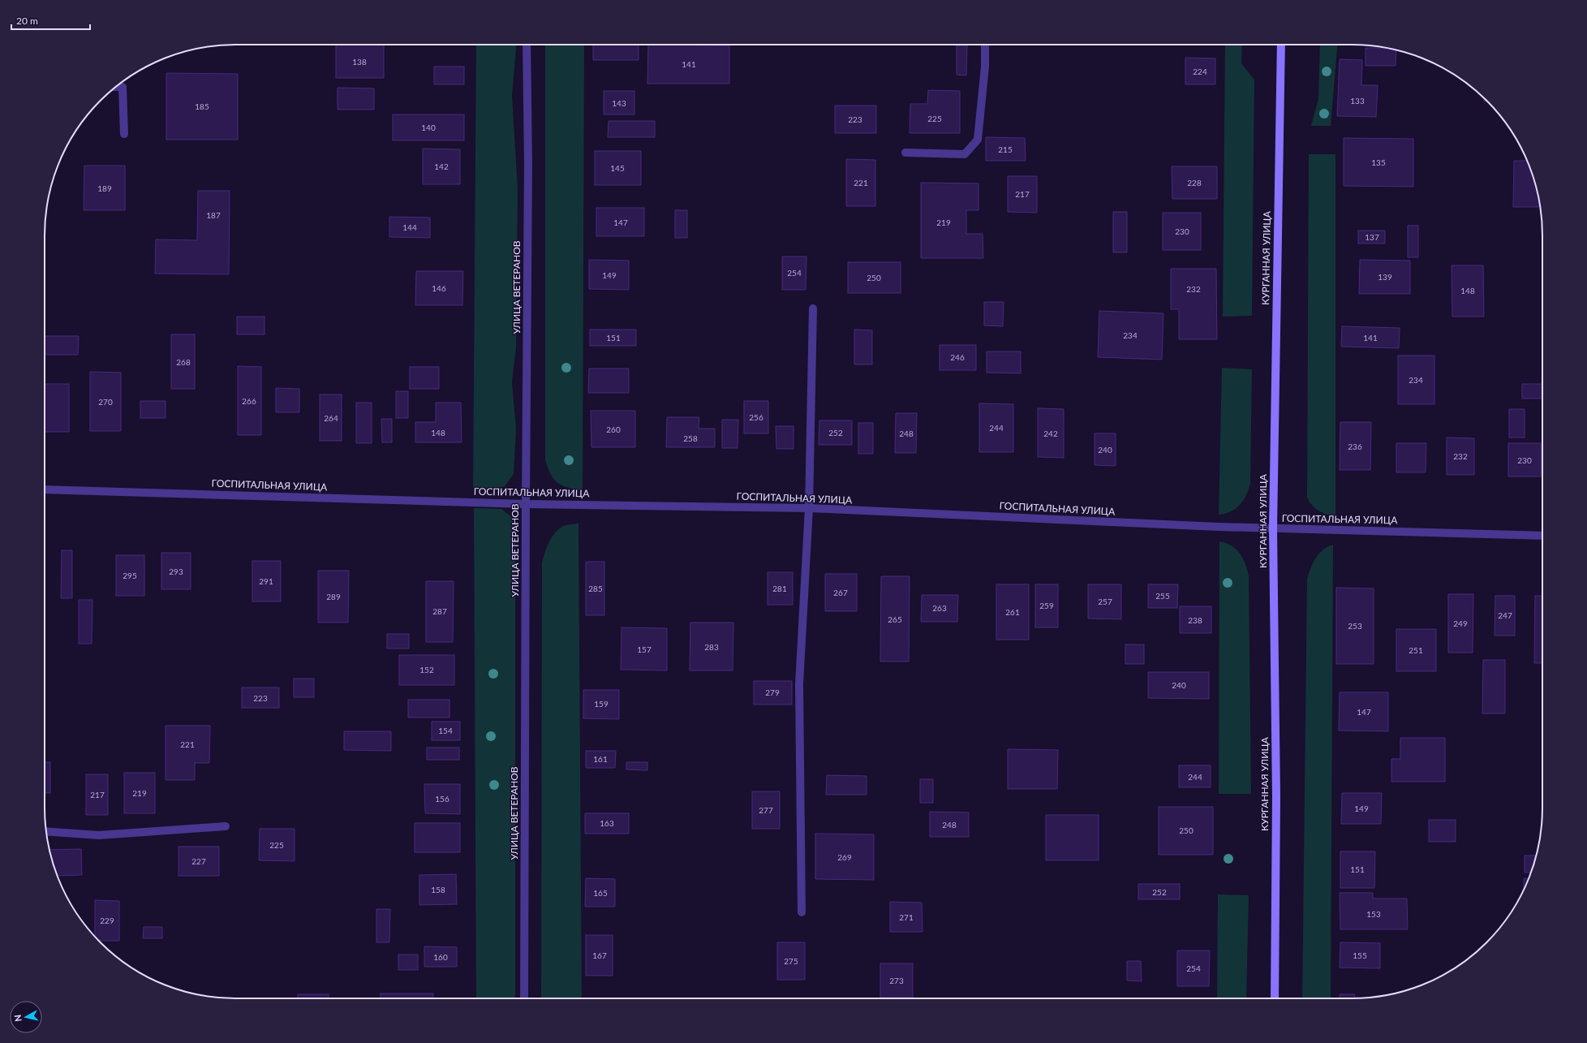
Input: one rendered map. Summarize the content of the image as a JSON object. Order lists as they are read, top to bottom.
{
  "streets": {
    "street": ["КУРГАННАЯ УЛИЦА", "УЛИЦА ВЕТЕРАНОВ", "ГОСПИТАЛЬНАЯ УЛИЦА"]
  },
  "crossings": [
    ["КУРГАННАЯ УЛИЦА", "ГОСПИТАЛЬНАЯ УЛИЦА"],
    ["УЛИЦА ВЕТЕРАНОВ", "ГОСПИТАЛЬНАЯ УЛИЦА"]
  ],
  "house_numbers": [
    "138",
    "141",
    "224",
    "133",
    "143",
    "185",
    "225",
    "223",
    "140",
    "215",
    "135",
    "142",
    "145",
    "221",
    "228",
    "189",
    "217",
    "187",
    "147",
    "219",
    "144",
    "230",
    "137",
    "254",
    "149",
    "139",
    "250",
    "146",
    "232",
    "148",
    "234",
    "151",
    "141",
    "246",
    "268",
    "234",
    "266",
    "270",
    "256",
    "264",
    "244",
    "260",
    "148",
    "252",
    "248",
    "242",
    "258",
    "236",
    "240",
    "232",
    "230",
    "293",
    "295",
    "291",
    "285",
    "281",
    "267",
    "255",
    "289",
    "257",
    "259",
    "263",
    "287",
    "261",
    "247",
    "265",
    "238",
    "249",
    "253",
    "283",
    "157",
    "251",
    "152",
    "240",
    "279",
    "223",
    "159",
    "147",
    "154",
    "221",
    "161",
    "244",
    "219",
    "217",
    "156",
    "149",
    "277",
    "163",
    "248",
    "250",
    "225",
    "269",
    "227",
    "151",
    "158",
    "252",
    "165",
    "153",
    "271",
    "229",
    "167",
    "155",
    "160",
    "275",
    "254",
    "273"
  ],
  "scale_bar": "20 m",
  "north": "left"
}
